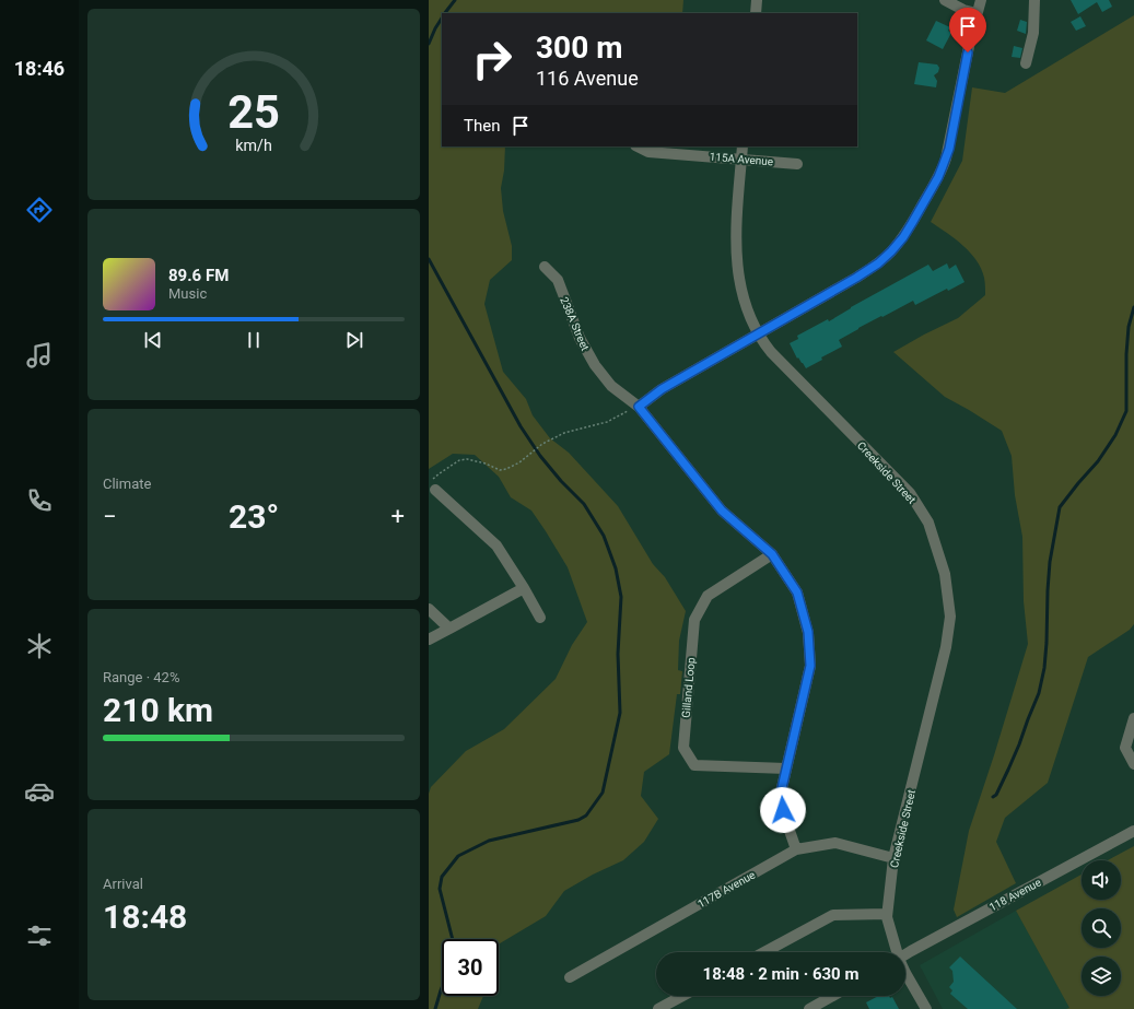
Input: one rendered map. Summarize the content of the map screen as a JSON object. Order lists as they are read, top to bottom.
{
  "streets": {
    "street": [
      "115A Avenue",
      "238A Street",
      "Creekside Street",
      "Gilland Loop",
      "117B Avenue",
      "118 Avenue"
    ]
  },
  "crossings": [
    ["115A Avenue", "Creekside Street"],
    ["238A Street", "Gilland Loop"],
    ["238A Street", "117B Avenue"],
    ["Creekside Street", "117B Avenue"]
  ],
  "page": {
    "tabs": "18:46",
    "turn": ["300 m", "116 Avenue"],
    "then": "Then",
    "song": ["89.6 FM", "Music"],
    "tile": [
      "Climate",
      ["Range · 42%", "210 km"],
      ["Arrival", "18:48"]
    ],
    "heat": ["−", "23°", "+"],
    "limit": "30",
    "trip": "18:48 · 2 min · 630 m",
    "gauge": ["25", "km/h"]
  }
}
